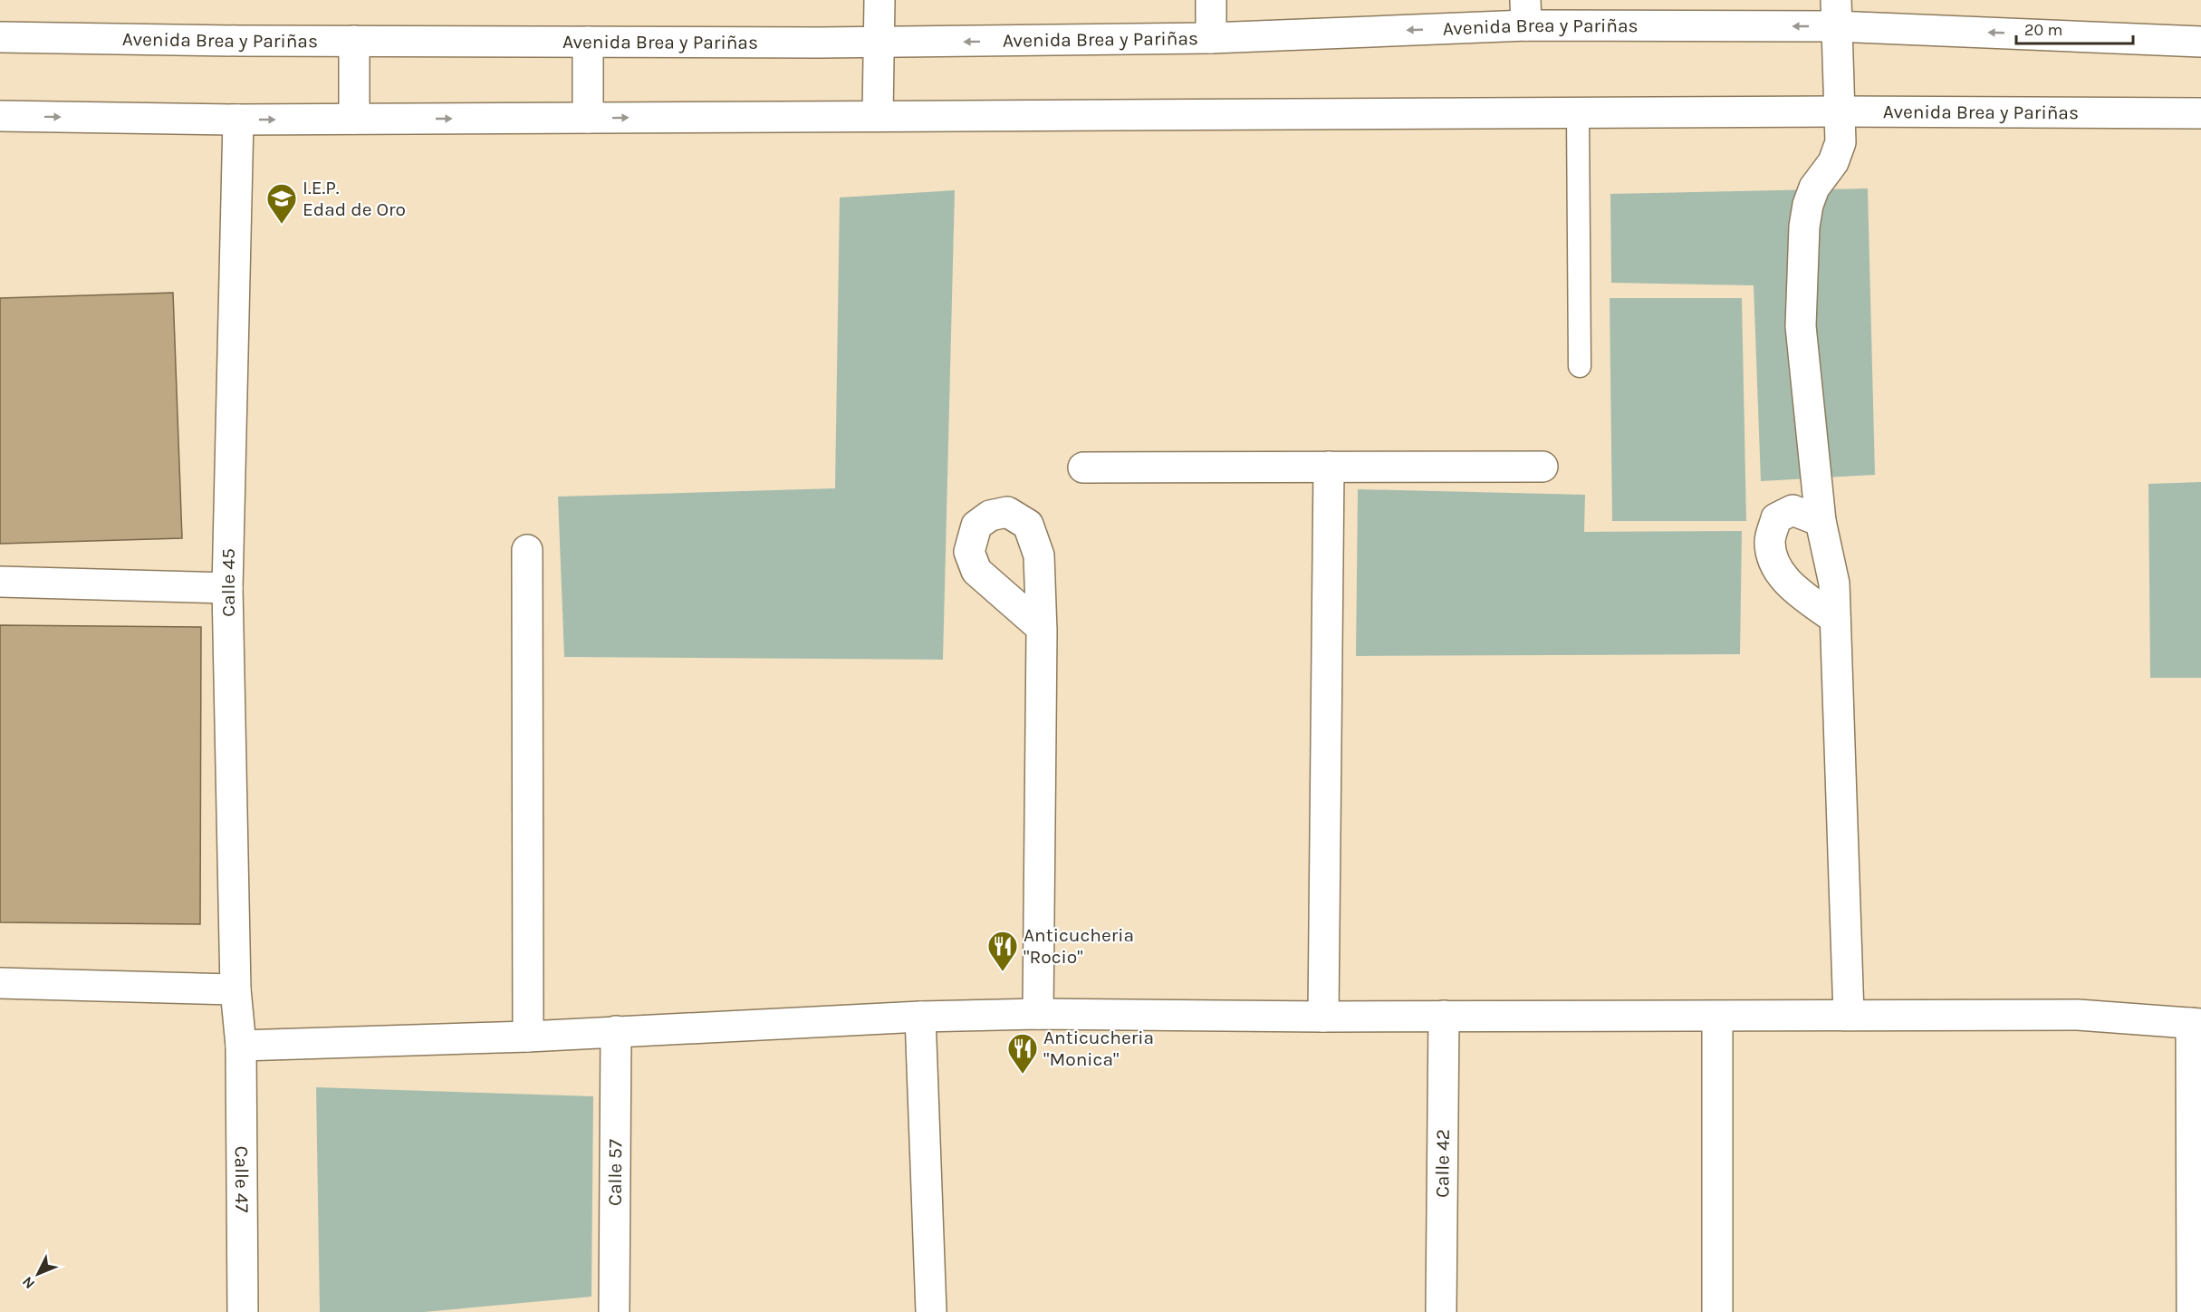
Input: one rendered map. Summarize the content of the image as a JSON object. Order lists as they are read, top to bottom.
{
  "streets": {
    "street": [
      "Avenida Brea y Pariñas",
      "Calle 45",
      "Calle 42",
      "Calle 57",
      "Calle 47"
    ]
  },
  "crossings": [
    ["Avenida Brea y Pariñas", "Calle 45"],
    ["Calle 45", "Calle 47"]
  ],
  "places": {
    "school or university": ["I.E.P. Edad de Oro"],
    "restaurant": ["Anticucheria \"Rocio\"", "Anticucheria \"Monica\""]
  },
  "scale_bar": "20 m",
  "north": "bottom left"
}
